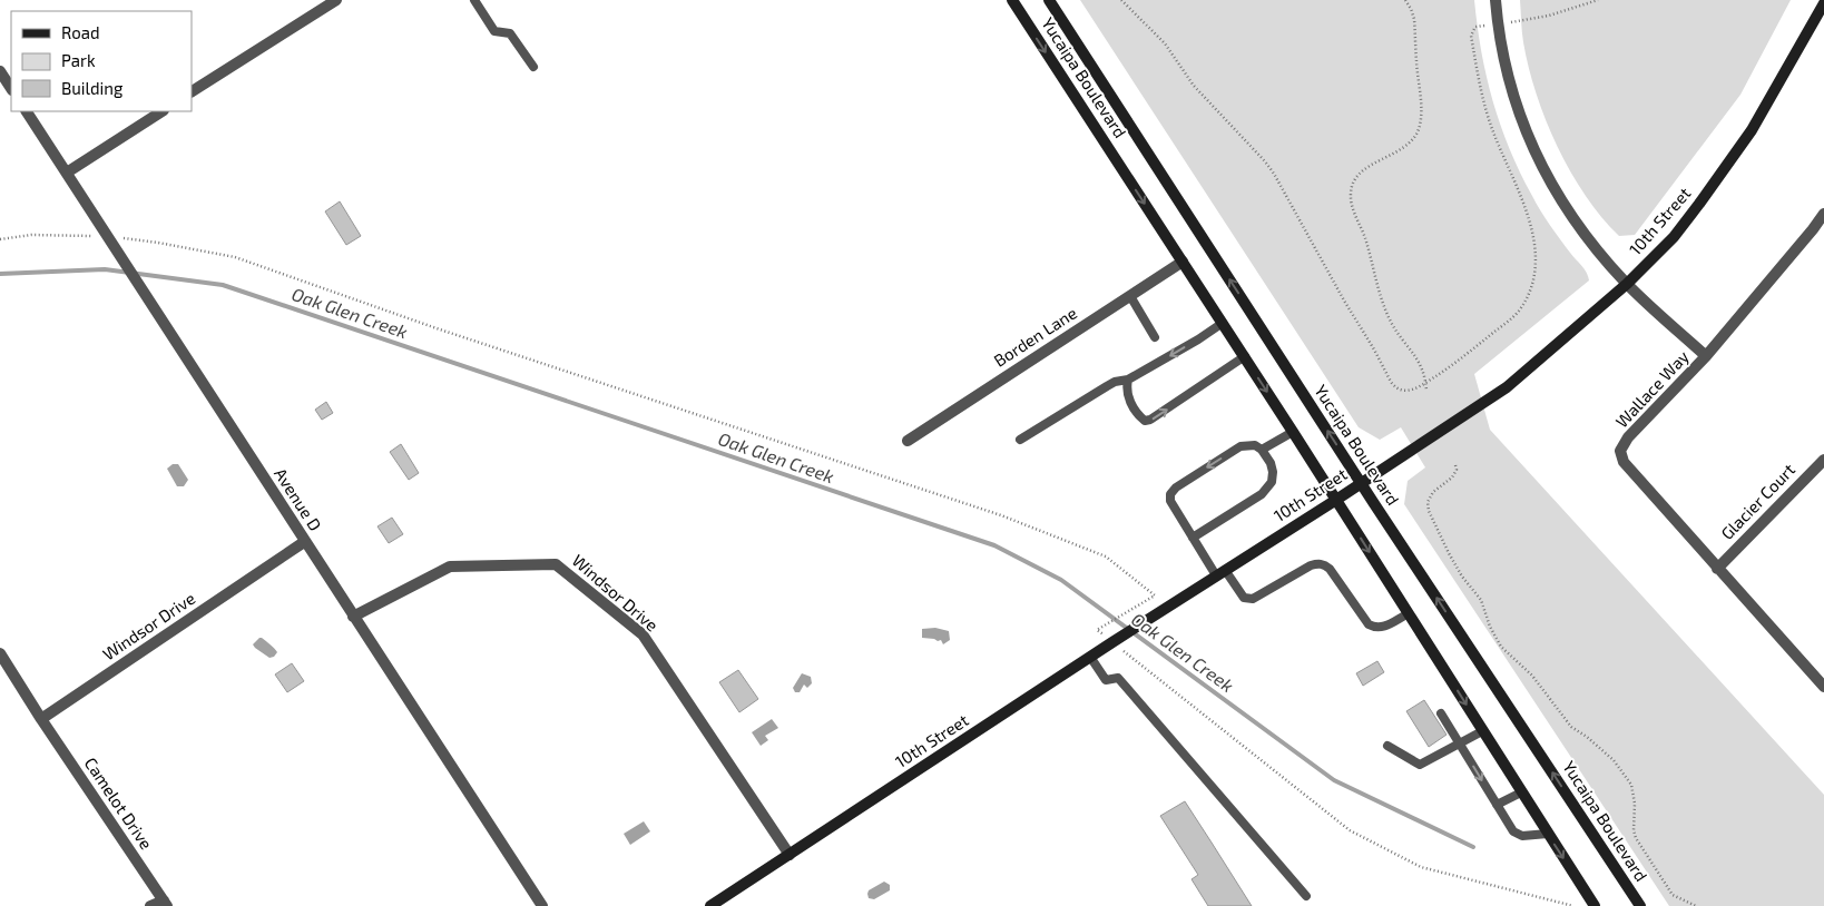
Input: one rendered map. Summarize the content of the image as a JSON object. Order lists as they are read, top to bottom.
{
  "streets": {
    "main road": ["Yucaipa Boulevard", "10th Street"],
    "street": [
      "Borden Lane",
      "Wallace Way",
      "Avenue D",
      "Glacier Court",
      "Windsor Drive",
      "Camelot Drive"
    ]
  },
  "crossings": [
    ["Yucaipa Boulevard", "10th Street"],
    ["Yucaipa Boulevard", "Borden Lane"],
    ["10th Street", "Windsor Drive"],
    ["Wallace Way", "Glacier Court"],
    ["Avenue D", "Windsor Drive"],
    ["Windsor Drive", "Camelot Drive"]
  ],
  "water": ["Oak Glen Creek"],
  "legend": ["Road", "Park", "Building"]
}
